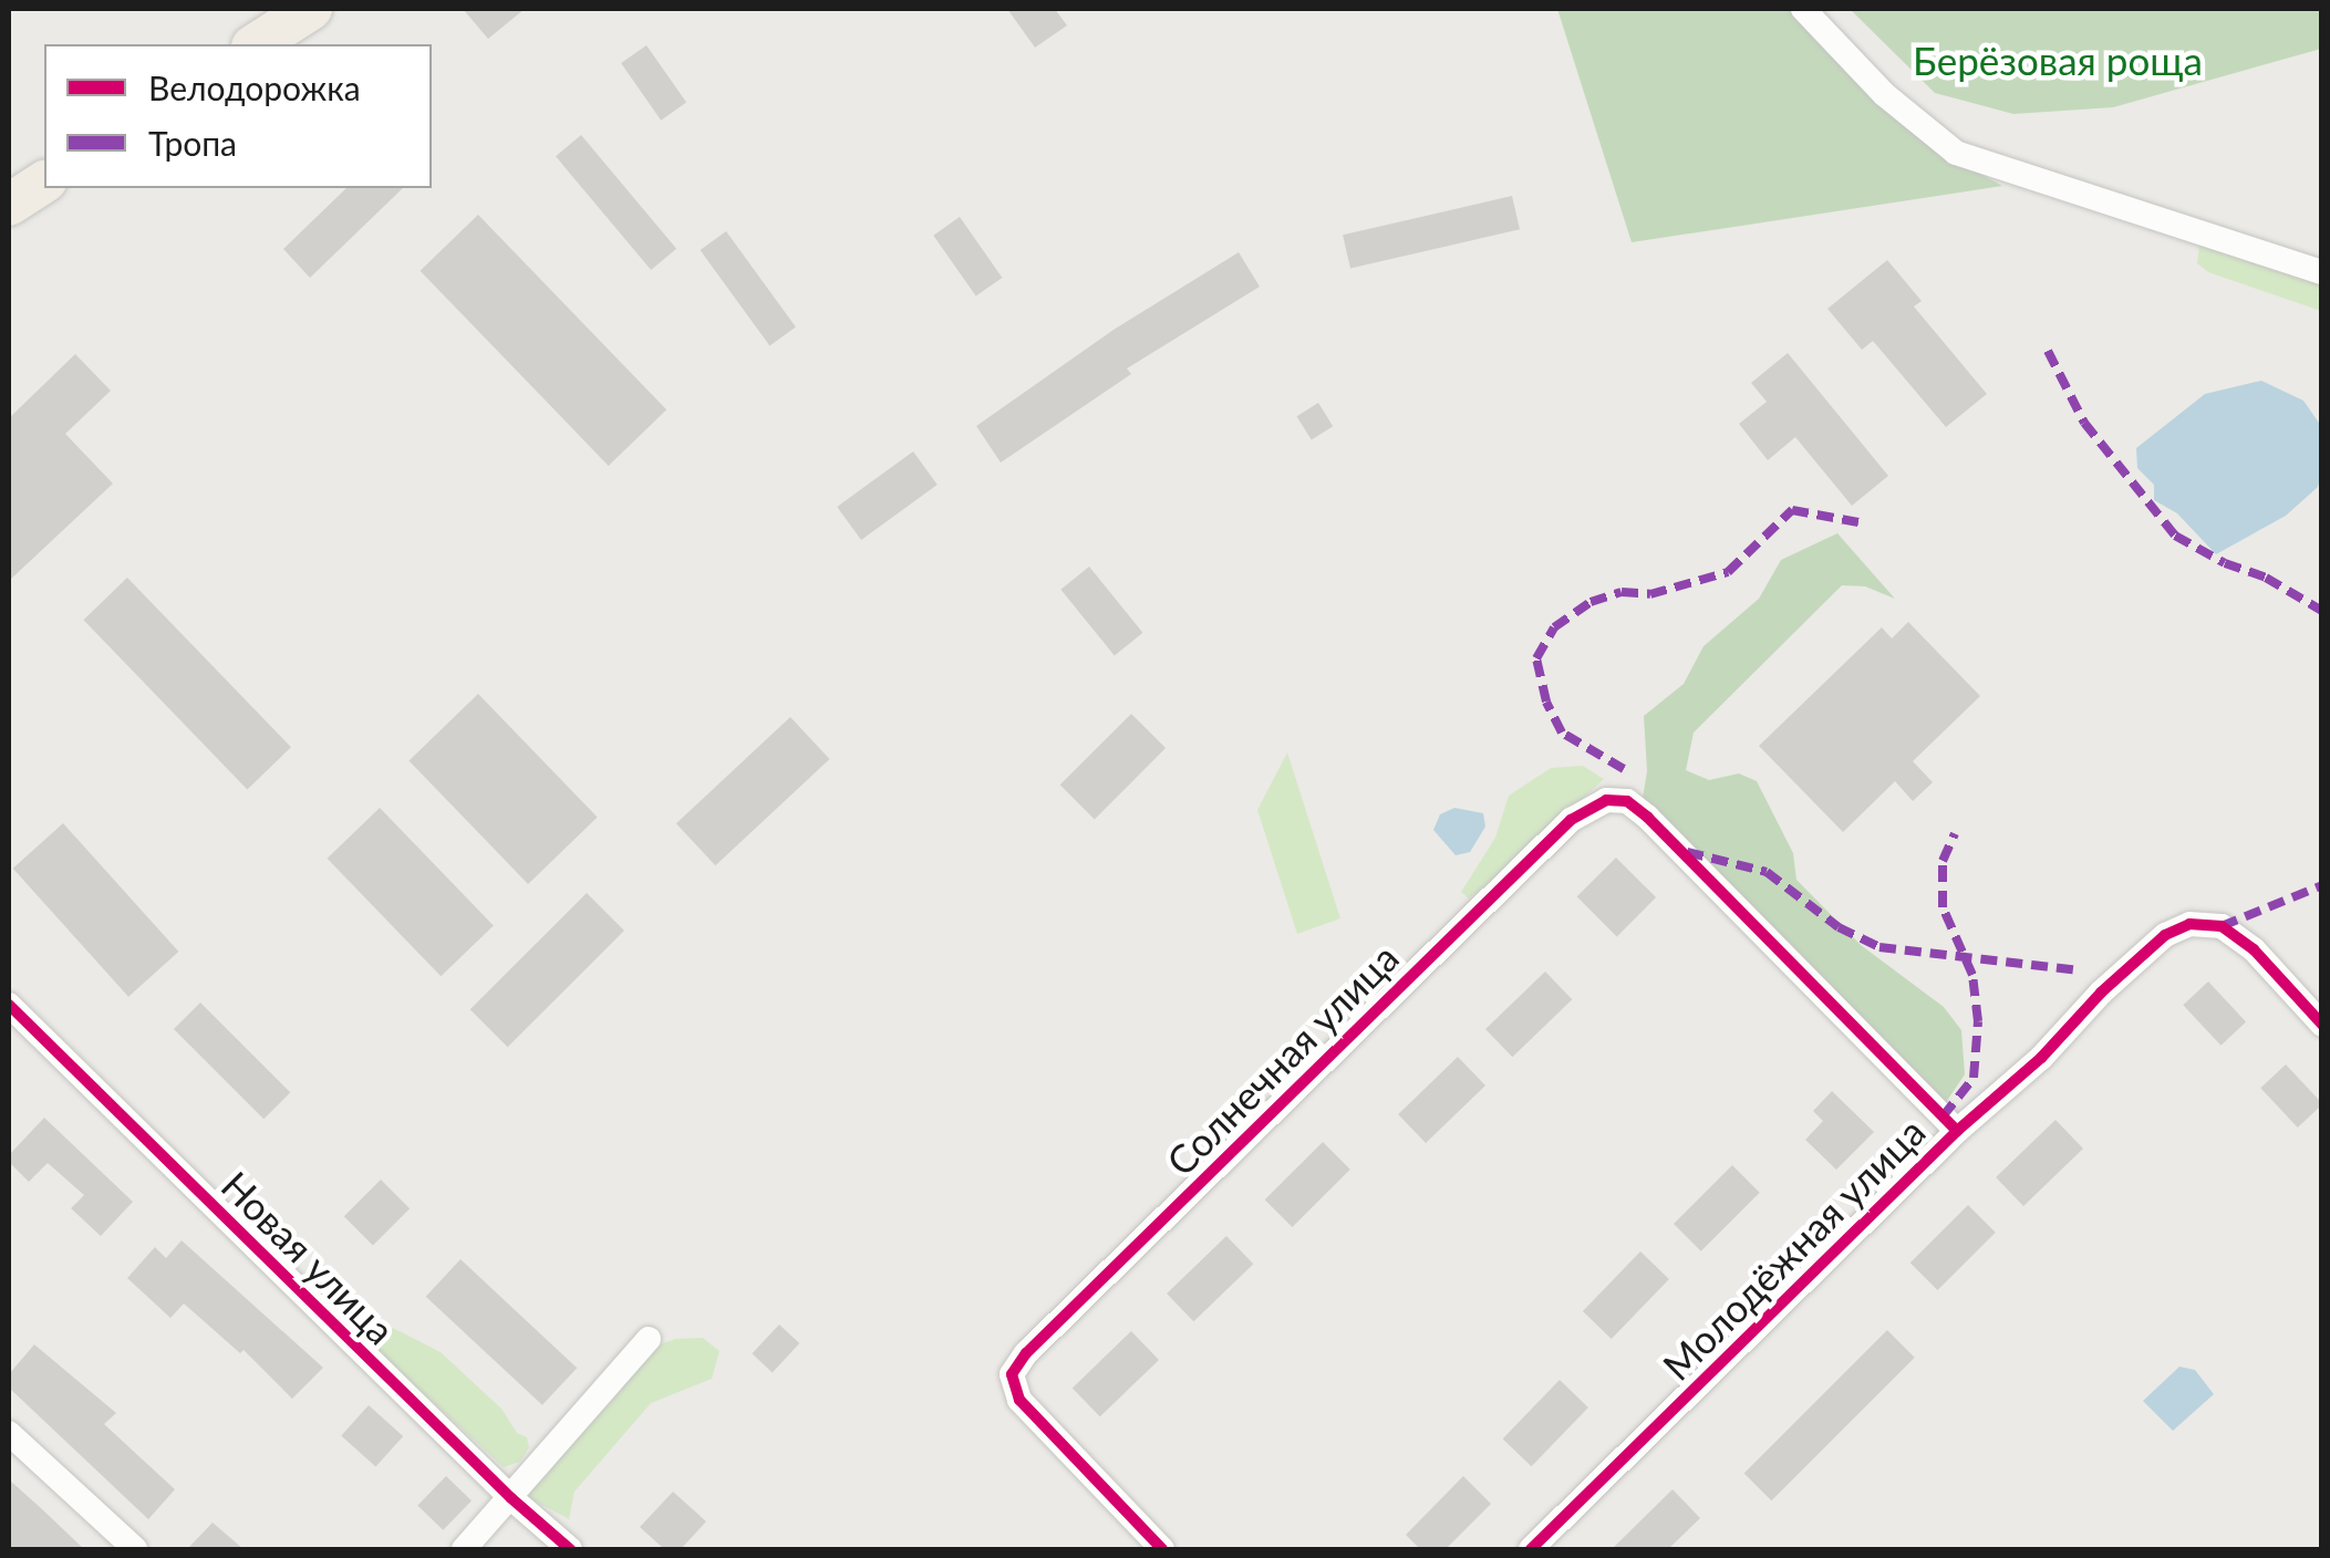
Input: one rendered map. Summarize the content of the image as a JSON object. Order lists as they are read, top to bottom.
{
  "streets": {
    "street": ["Солнечная улица", "Молодёжная улица", "Новая улица"]
  },
  "crossings": [
    ["Солнечная улица", "Молодёжная улица"]
  ],
  "parks": ["Берёзовая роща"],
  "legend": ["Велодорожка", "Тропа"]
}
